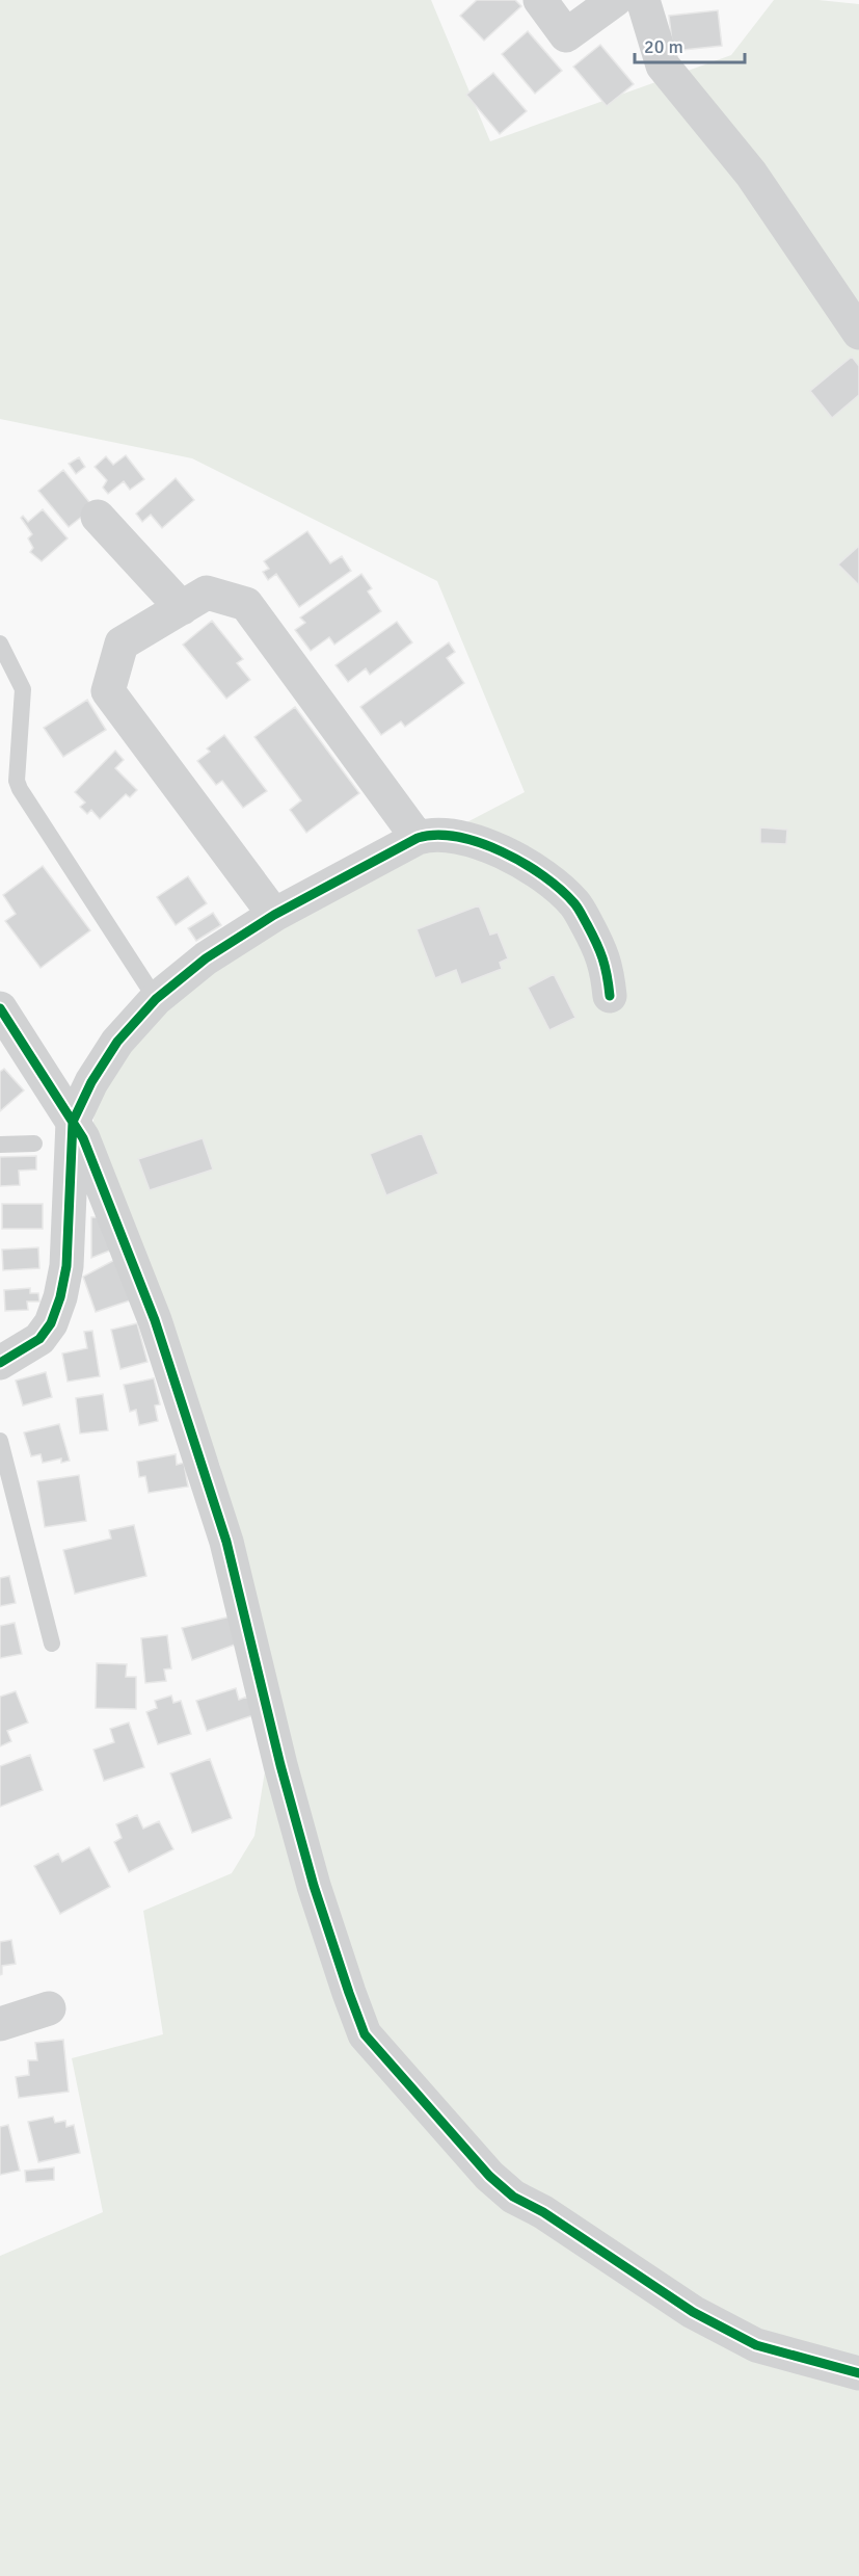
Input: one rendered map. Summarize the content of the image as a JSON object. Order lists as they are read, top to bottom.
{
  "scale_bar": "20 m"
}
